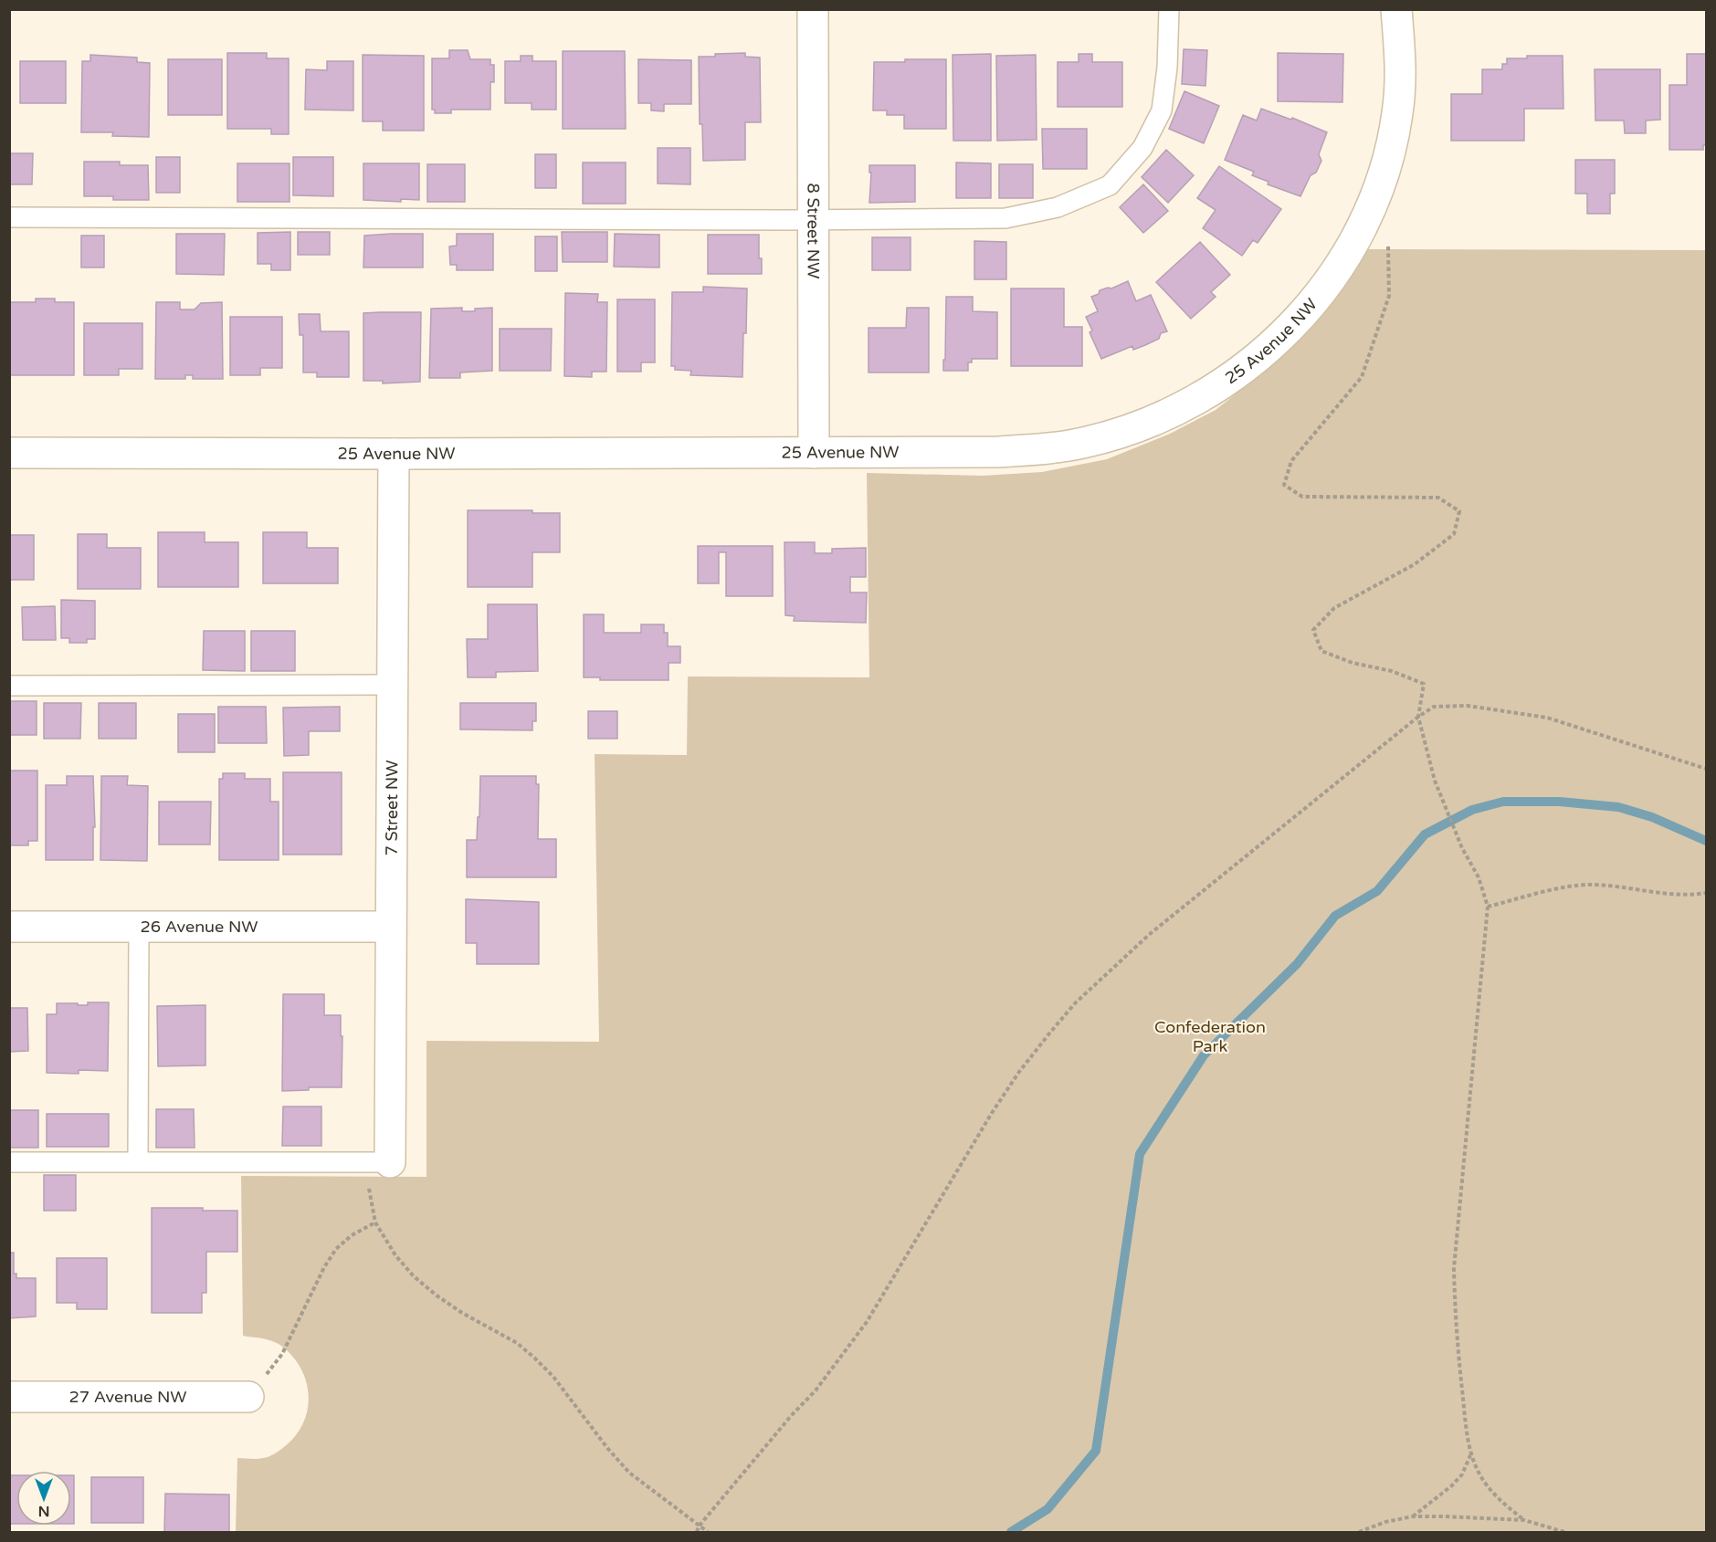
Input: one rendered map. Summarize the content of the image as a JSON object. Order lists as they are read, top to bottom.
{
  "streets": {
    "street": [
      "8 Street NW",
      "25 Avenue NW",
      "7 Street NW",
      "26 Avenue NW",
      "27 Avenue NW"
    ]
  },
  "crossings": [
    ["8 Street NW", "25 Avenue NW"],
    ["25 Avenue NW", "7 Street NW"],
    ["7 Street NW", "26 Avenue NW"]
  ],
  "parks": ["Confederation Park"],
  "north": "bottom"
}
